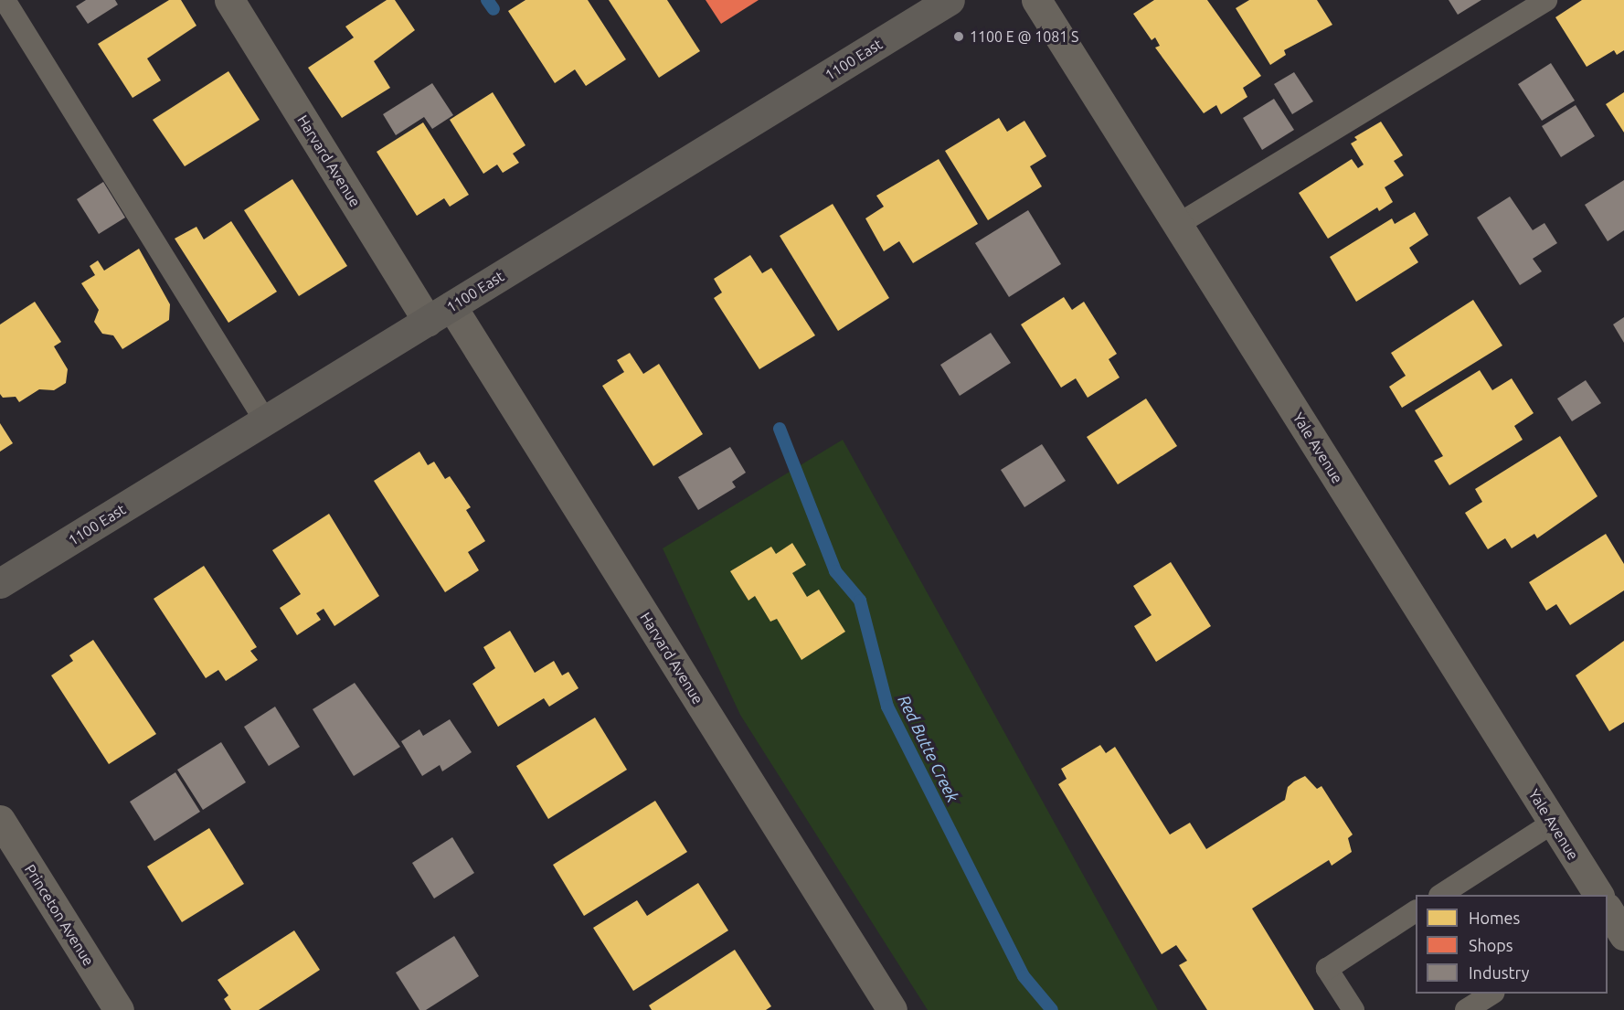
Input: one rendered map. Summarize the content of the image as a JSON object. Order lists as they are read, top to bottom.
{
  "streets": {
    "street": [
      "1100 East",
      "Harvard Avenue",
      "Yale Avenue",
      "Princeton Avenue"
    ]
  },
  "crossings": [
    ["1100 East", "Harvard Avenue"]
  ],
  "water": ["Red Butte Creek"],
  "places": ["1100 E @ 1081 S"],
  "legend": ["Homes", "Shops", "Industry"]
}
